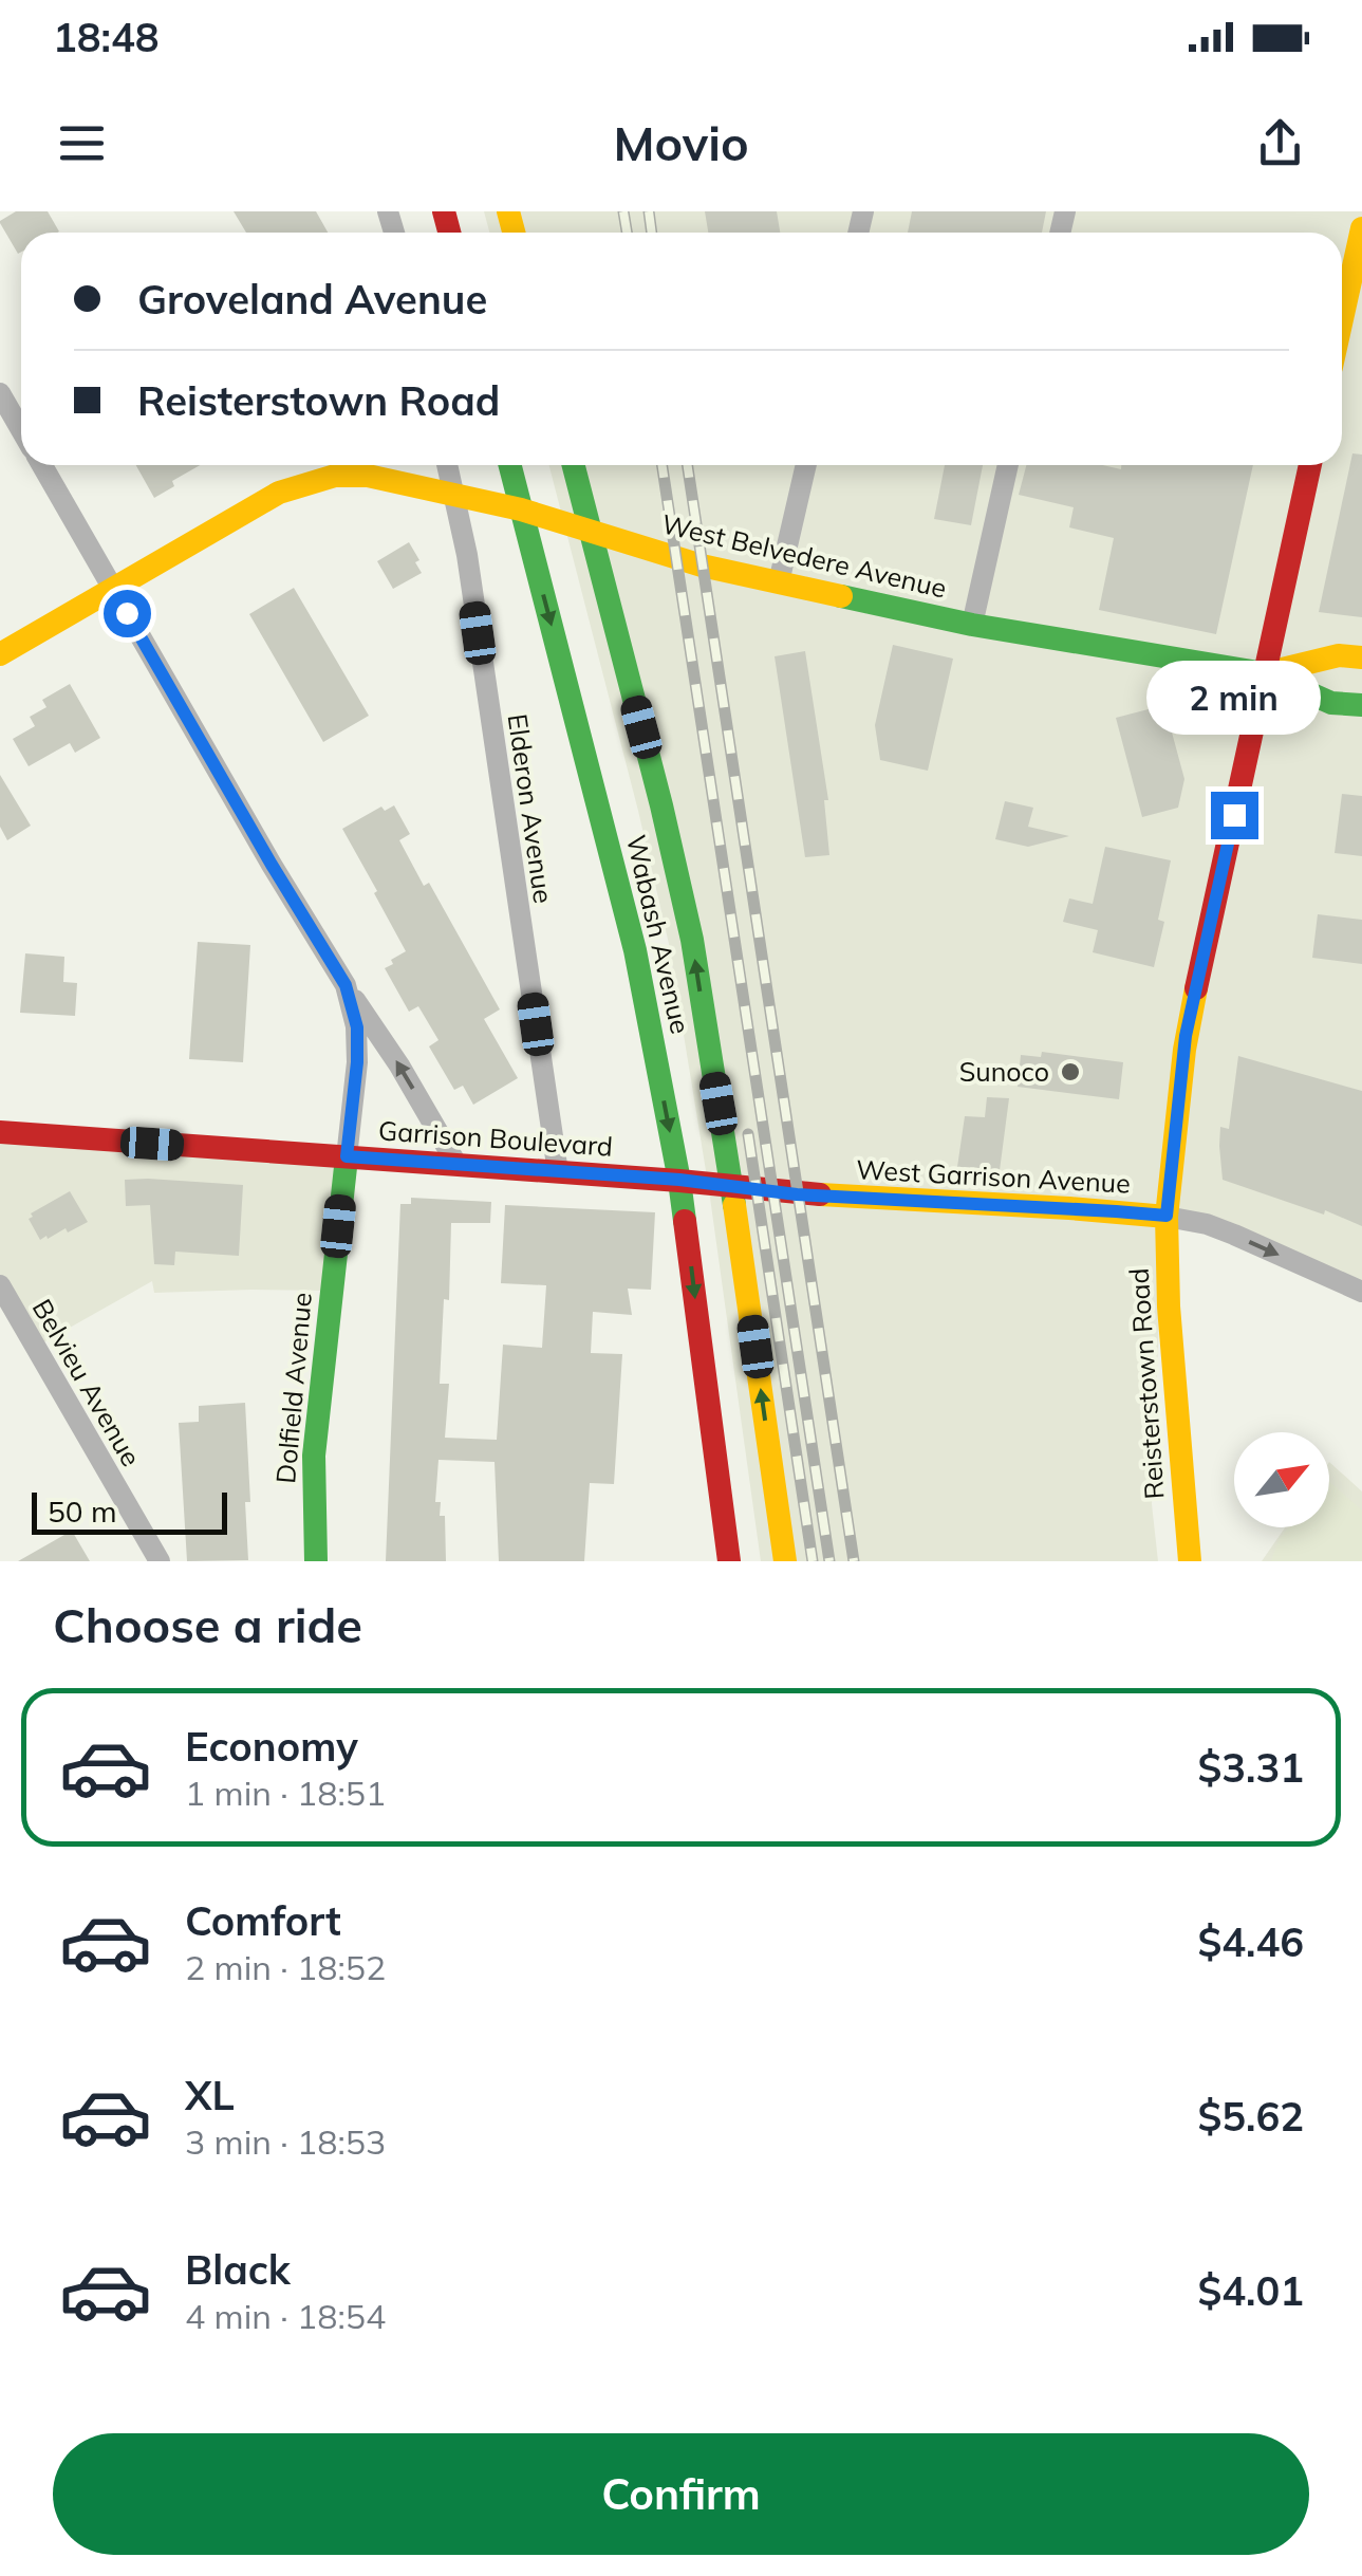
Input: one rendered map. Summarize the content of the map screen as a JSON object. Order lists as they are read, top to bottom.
{
  "streets": {
    "main road": [
      "West Belvedere Avenue",
      "Wabash Avenue",
      "Garrison Boulevard",
      "West Garrison Avenue",
      "Reisterstown Road",
      "Dolfield Avenue"
    ],
    "street": ["Elderon Avenue", "Belvieu Avenue"]
  },
  "crossings": [
    ["West Belvedere Avenue", "Elderon Avenue"],
    ["West Belvedere Avenue", "Wabash Avenue"],
    ["West Belvedere Avenue", "Reisterstown Road"],
    ["Elderon Avenue", "Garrison Boulevard"],
    ["Wabash Avenue", "Garrison Boulevard"],
    ["Garrison Boulevard", "West Garrison Avenue"],
    ["Garrison Boulevard", "Dolfield Avenue"],
    ["West Garrison Avenue", "Reisterstown Road"]
  ],
  "one_way": ["West Garrison Avenue"],
  "places": ["Sunoco"],
  "scale_bar": "50 m",
  "north": "top right",
  "page": {
    "status": "18:48",
    "header": "Movio",
    "banner": ["Groveland Avenue", "Reisterstown Road"],
    "bubble": "2 min",
    "scale": "50 m",
    "heading": "Choose a ride",
    "list": [
      {
        "name": "Economy",
        "note": "1 min · 18:51",
        "value": "$3.31"
      },
      {
        "name": "Comfort",
        "note": "2 min · 18:52",
        "value": "$4.46"
      },
      {
        "name": "XL",
        "note": "3 min · 18:53",
        "value": "$5.62"
      },
      {
        "name": "Black",
        "note": "4 min · 18:54",
        "value": "$4.01"
      }
    ],
    "buttons": "Confirm"
  }
}
